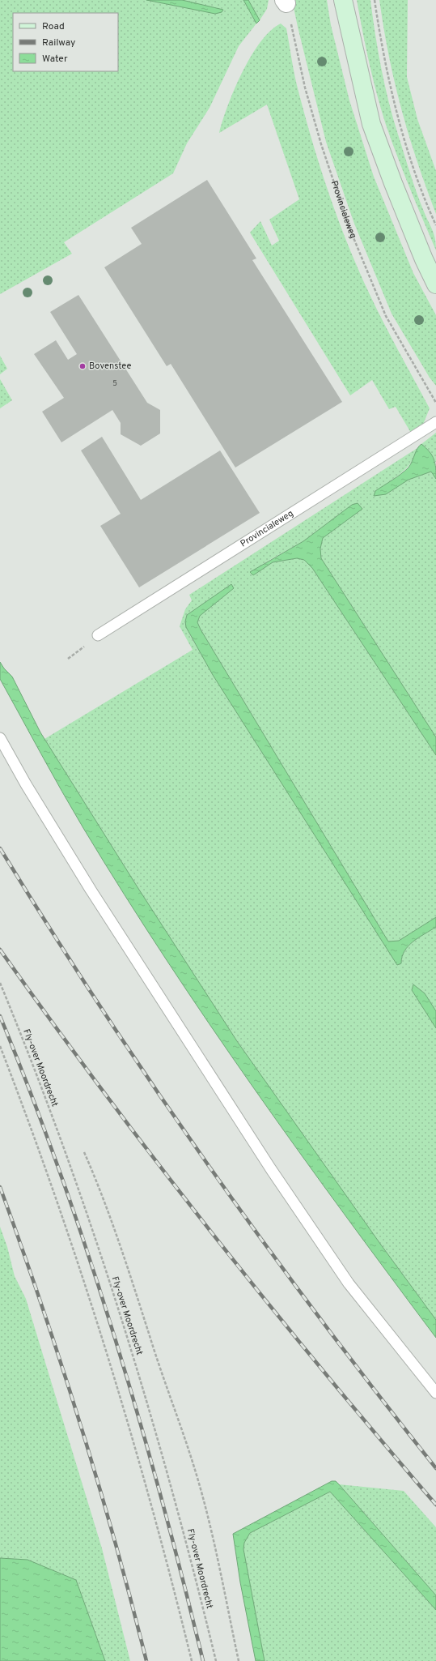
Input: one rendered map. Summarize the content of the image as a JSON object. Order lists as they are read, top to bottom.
{
  "streets": {
    "lane": ["Provincialeweg"],
    "path": ["Fly-over Moordrecht"]
  },
  "places": ["Bovenstee"],
  "house_numbers": ["5"],
  "legend": ["Road", "Railway", "Water"]
}
